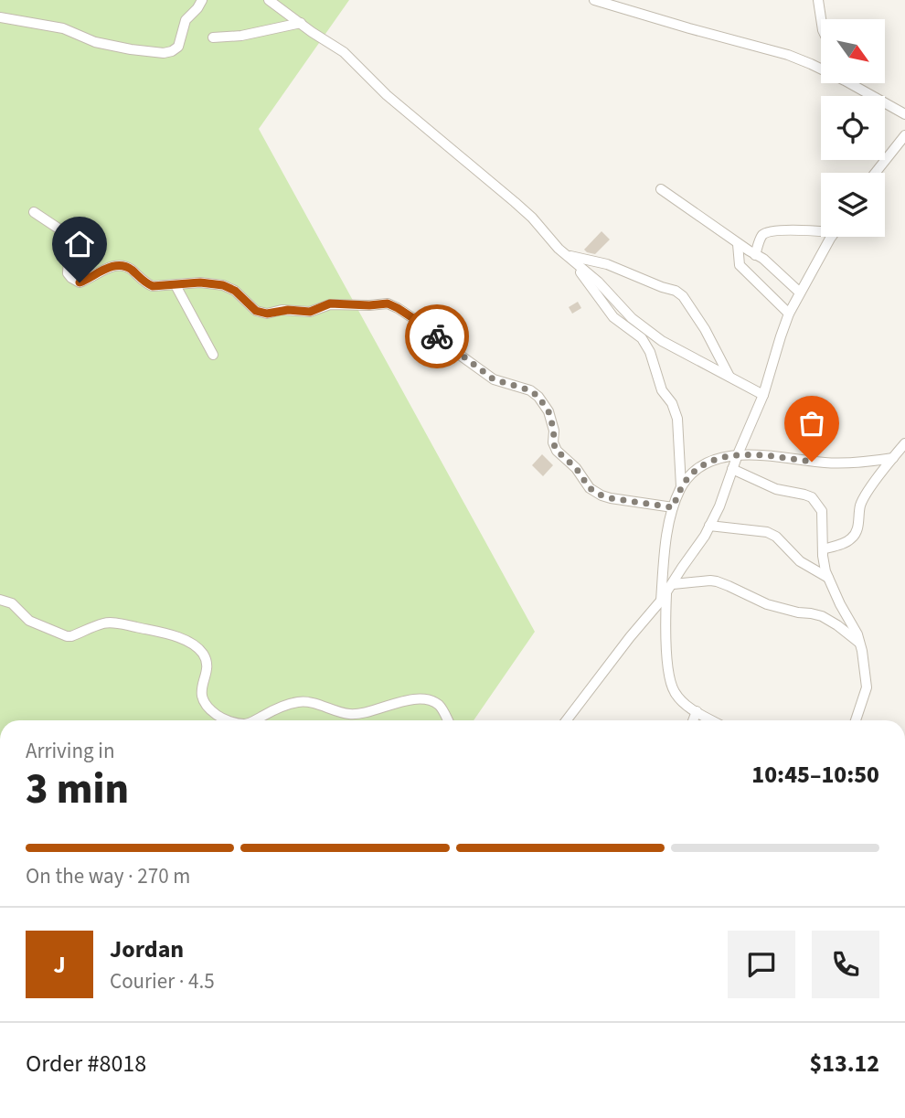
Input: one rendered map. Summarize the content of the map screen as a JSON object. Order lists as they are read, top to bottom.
{
  "north": "bottom right",
  "page": {
    "heading": ["3 min", "Arriving in", "10:45–10:50"],
    "panel": [
      "Jordan",
      "Courier · 4.5",
      "Order #8018",
      "$13.12"
    ],
    "bar": "On the way · 270 m",
    "round": "J"
  }
}
